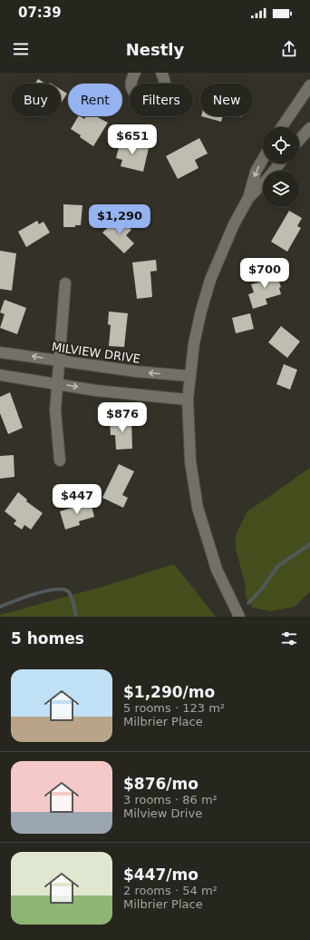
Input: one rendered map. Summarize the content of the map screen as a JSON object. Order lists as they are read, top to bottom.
{
  "streets": {
    "street": ["MILVIEW DRIVE"]
  },
  "page": {
    "status": "07:39",
    "header": "Nestly",
    "chip": [
      "Buy",
      "Rent",
      "Filters",
      "New"
    ],
    "price": [
      "$651",
      "$1,290",
      "$700",
      "$876",
      "$447"
    ],
    "heading": "5 homes",
    "list": [
      {
        "name": "$1,290/mo",
        "note": "5 rooms · 123 m² · Milbrier Place"
      },
      {
        "name": "$876/mo",
        "note": "3 rooms · 86 m² · Milview Drive"
      },
      {
        "name": "$447/mo",
        "note": "2 rooms · 54 m² · Milbrier Place"
      }
    ]
  }
}
